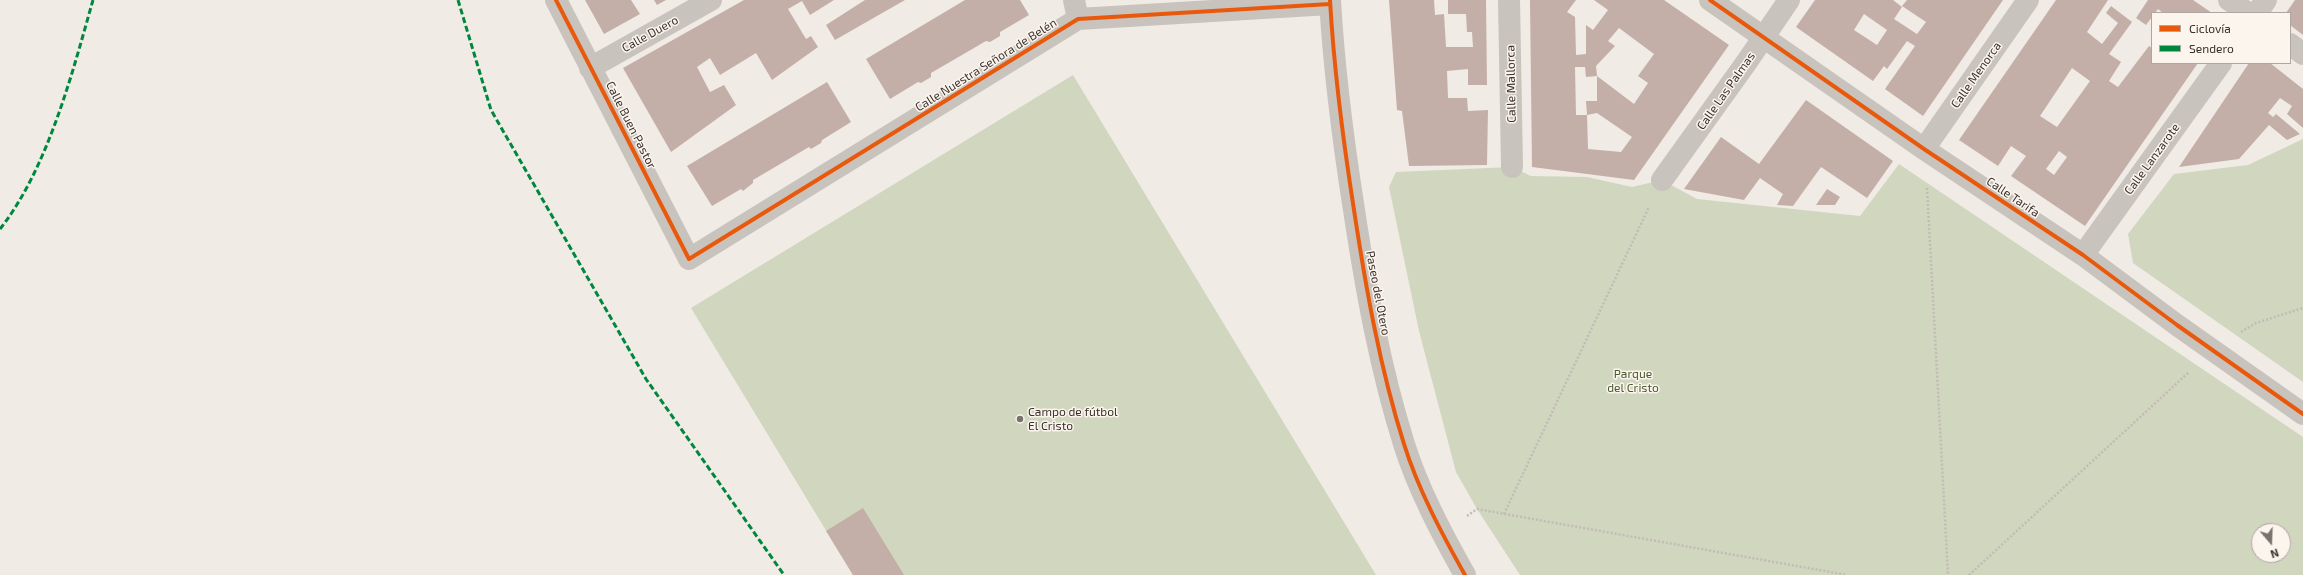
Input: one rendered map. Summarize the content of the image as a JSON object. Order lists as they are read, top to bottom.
{
  "streets": {
    "street": [
      "Calle Duero",
      "Calle Nuestra Señora de Belén",
      "Calle Menorca",
      "Calle Mallorca",
      "Calle Las Palmas",
      "Calle Buen Pastor",
      "Calle Lanzarote",
      "Calle Tarifa",
      "Paseo del Otero"
    ]
  },
  "crossings": [
    ["Calle Duero", "Calle Buen Pastor"],
    ["Calle Nuestra Señora de Belén", "Calle Buen Pastor"],
    ["Calle Nuestra Señora de Belén", "Paseo del Otero"],
    ["Calle Menorca", "Calle Tarifa"],
    ["Calle Las Palmas", "Calle Tarifa"],
    ["Calle Lanzarote", "Calle Tarifa"]
  ],
  "parks": ["Parque del Cristo"],
  "places": ["Campo de fútbol El Cristo"],
  "legend": ["Ciclovía", "Sendero"],
  "north": "bottom"
}
